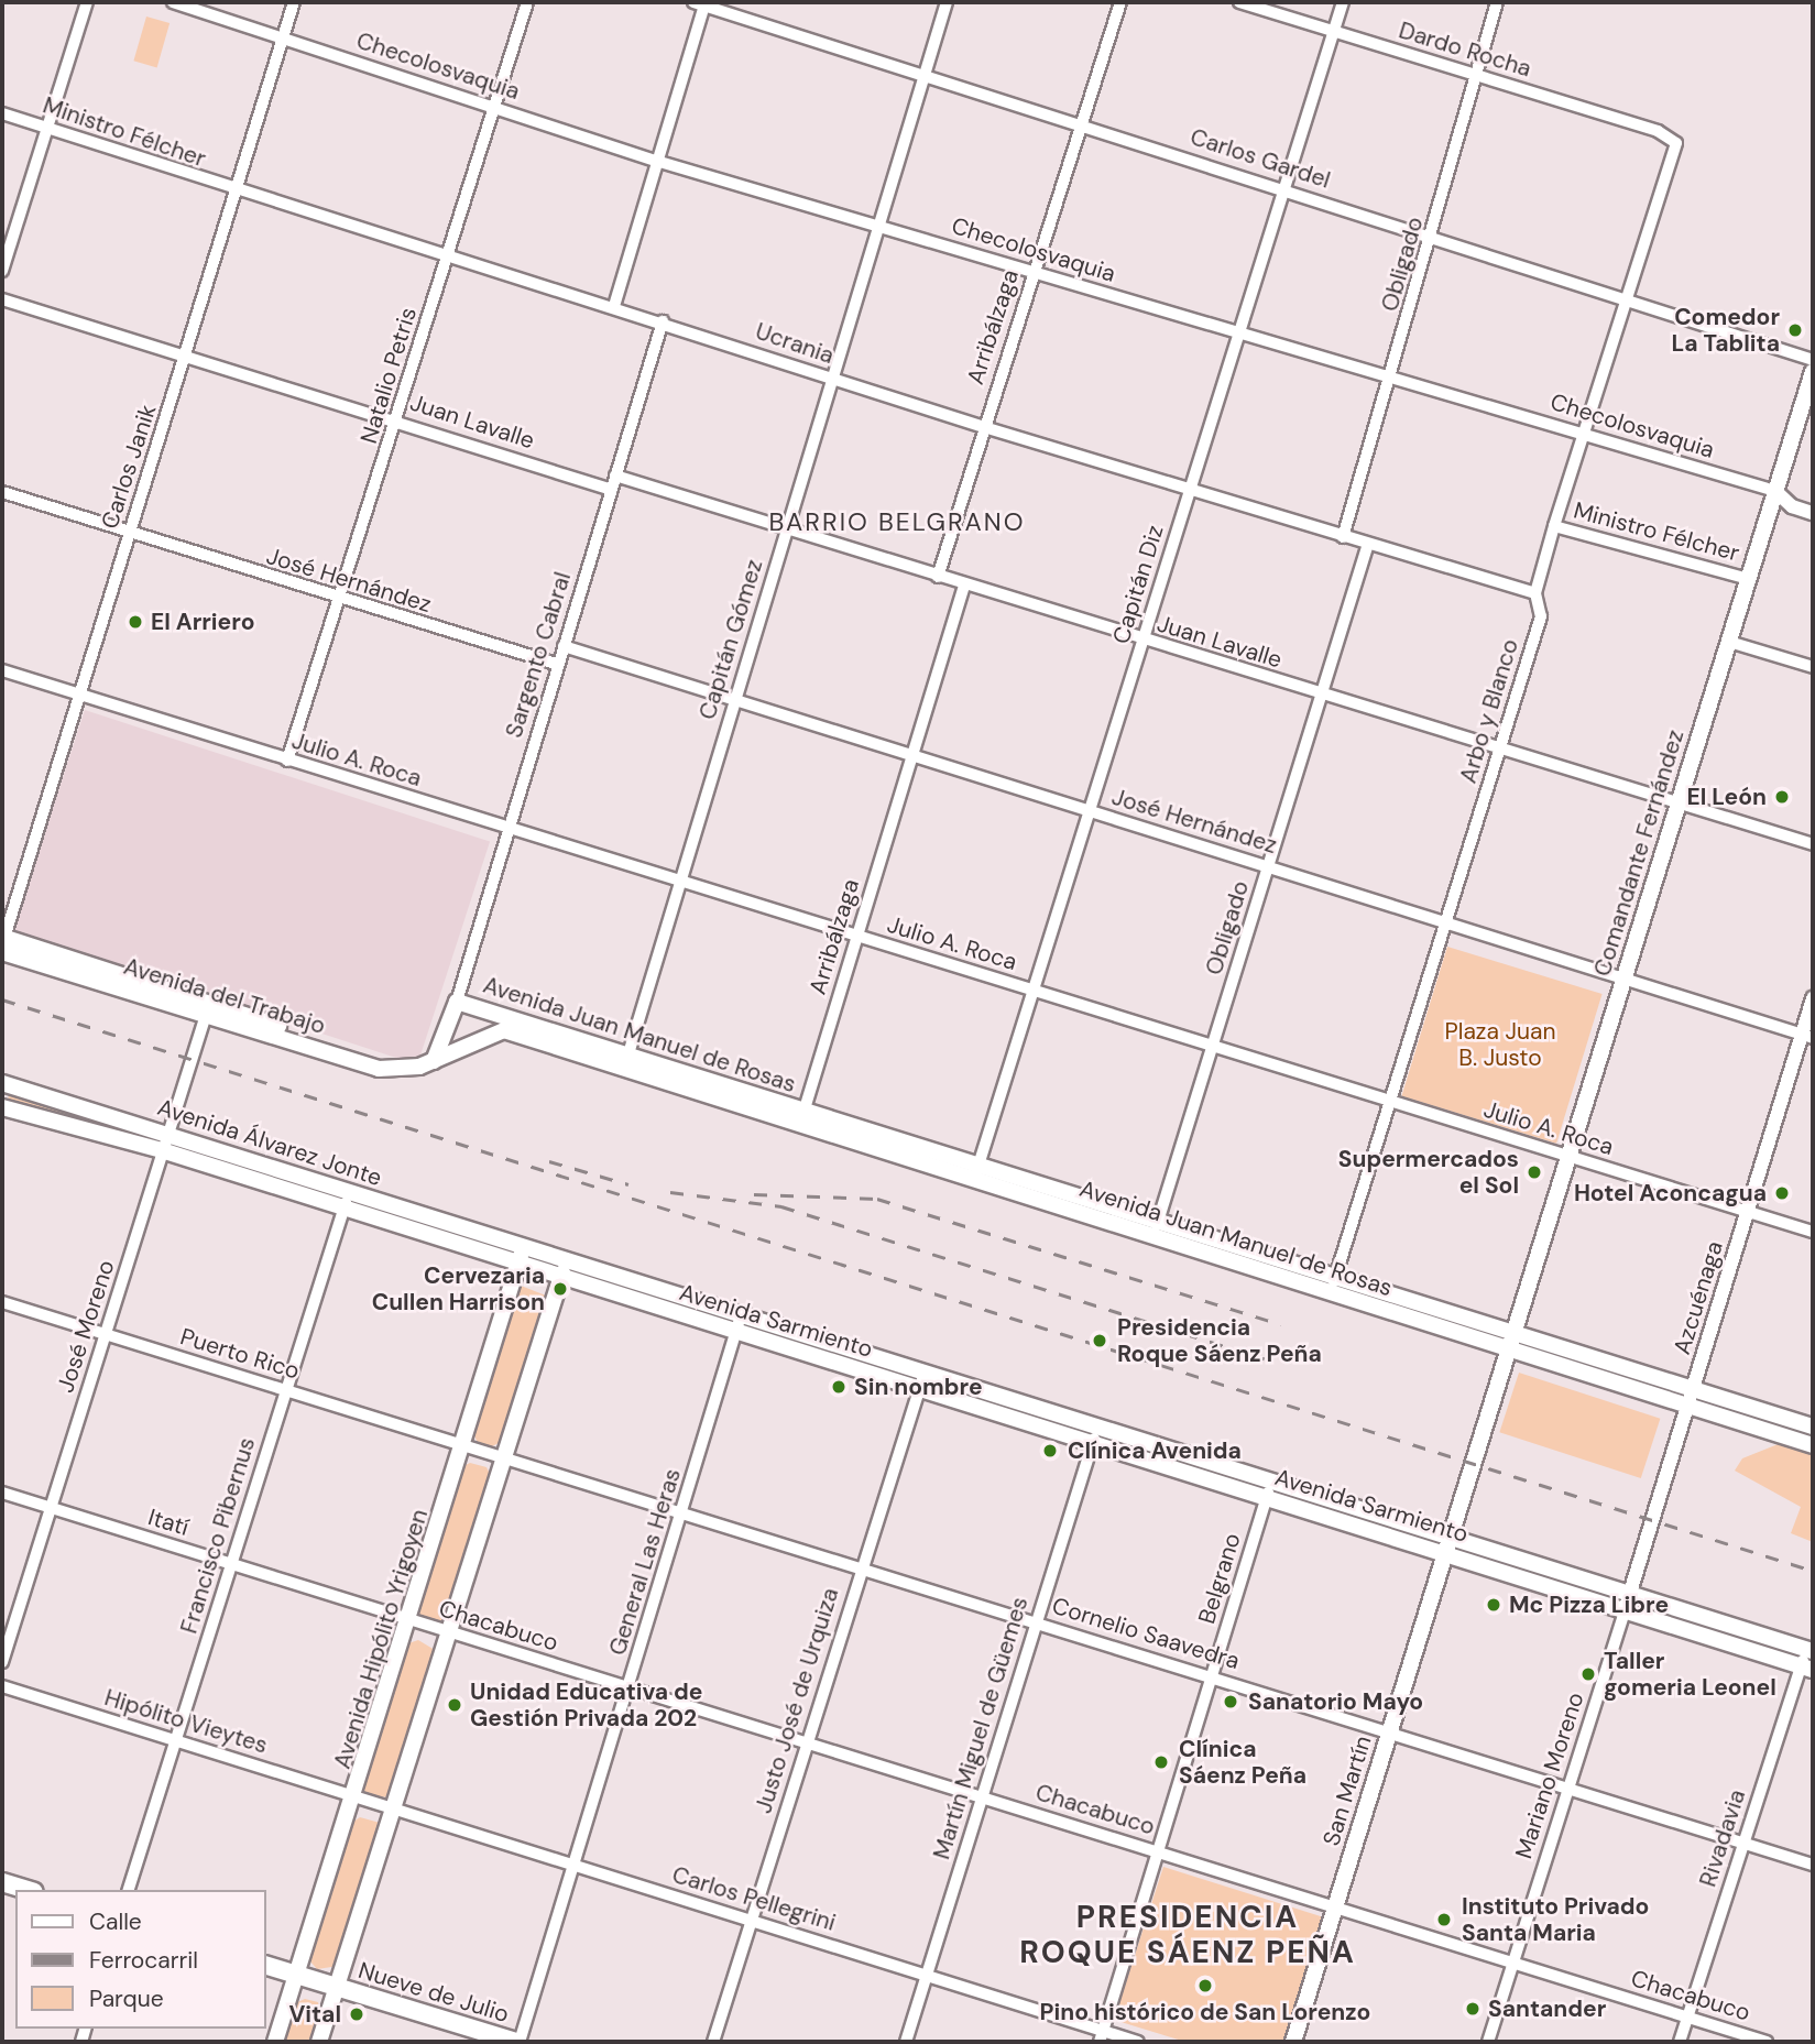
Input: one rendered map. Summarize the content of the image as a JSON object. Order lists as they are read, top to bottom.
{
  "streets": {
    "main road": [
      "Comandante Fernández",
      "Avenida del Trabajo",
      "Avenida Juan Manuel de Rosas",
      "Avenida Álvarez Jonte",
      "Avenida Sarmiento",
      "Avenida Hipólito Yrigoyen",
      "San Martín",
      "Nueve de Julio"
    ],
    "street": [
      "Dardo Rocha",
      "Checolosvaquia",
      "Ministro Félcher",
      "Carlos Gardel",
      "Obligado",
      "Arribálzaga",
      "Ucrania",
      "Natalio Petris",
      "Juan Lavalle",
      "Carlos Janik",
      "José Hernández",
      "Capitán Diz",
      "Capitán Gómez",
      "Sargento Cabral",
      "Arbo y Blanco",
      "Julio A. Roca",
      "Azcuénaga",
      "José Moreno",
      "Puerto Rico",
      "Itatí",
      "Francisco Pibernus",
      "General Las Heras",
      "Belgrano",
      "Chacabuco",
      "Cornelio Saavedra",
      "Justo José de Urquiza",
      "Hipólito Vieytes",
      "Martín Miguel de Güemes",
      "Mariano Moreno",
      "Rivadavia",
      "Carlos Pellegrini"
    ]
  },
  "crossings": [
    ["Dardo Rocha", "Obligado"],
    ["Dardo Rocha", "Capitán Diz"],
    ["Dardo Rocha", "Arbo y Blanco"],
    ["Checolosvaquia", "Obligado"],
    ["Checolosvaquia", "Arribálzaga"],
    ["Checolosvaquia", "Natalio Petris"],
    ["Checolosvaquia", "Carlos Janik"],
    ["Checolosvaquia", "Capitán Diz"],
    ["Checolosvaquia", "Capitán Gómez"],
    ["Checolosvaquia", "Arbo y Blanco"],
    ["Checolosvaquia", "Comandante Fernández"],
    ["Ministro Félcher", "Ucrania"],
    ["Ministro Félcher", "Carlos Janik"],
    ["Ministro Félcher", "Arbo y Blanco"],
    ["Ministro Félcher", "Comandante Fernández"],
    ["Carlos Gardel", "Obligado"],
    ["Carlos Gardel", "Arribálzaga"],
    ["Carlos Gardel", "Capitán Diz"],
    ["Carlos Gardel", "Capitán Gómez"],
    ["Carlos Gardel", "Arbo y Blanco"],
    ["Obligado", "Ucrania"],
    ["Obligado", "Juan Lavalle"],
    ["Obligado", "José Hernández"],
    ["Obligado", "Julio A. Roca"],
    ["Obligado", "Avenida Juan Manuel de Rosas"],
    ["Arribálzaga", "Ucrania"],
    ["Arribálzaga", "Juan Lavalle"],
    ["Arribálzaga", "José Hernández"],
    ["Arribálzaga", "Julio A. Roca"],
    ["Arribálzaga", "Avenida Juan Manuel de Rosas"],
    ["Ucrania", "Natalio Petris"],
    ["Ucrania", "Carlos Janik"],
    ["Ucrania", "Capitán Diz"],
    ["Ucrania", "Capitán Gómez"],
    ["Ucrania", "Sargento Cabral"],
    ["Natalio Petris", "Juan Lavalle"],
    ["Natalio Petris", "José Hernández"],
    ["Natalio Petris", "Julio A. Roca"],
    ["Juan Lavalle", "Carlos Janik"],
    ["Juan Lavalle", "Capitán Diz"],
    ["Juan Lavalle", "Capitán Gómez"],
    ["Juan Lavalle", "Sargento Cabral"],
    ["Juan Lavalle", "Arbo y Blanco"],
    ["Juan Lavalle", "Comandante Fernández"],
    ["Carlos Janik", "José Hernández"],
    ["Carlos Janik", "Julio A. Roca"],
    ["Carlos Janik", "Avenida del Trabajo"],
    ["José Hernández", "Capitán Diz"],
    ["José Hernández", "Capitán Gómez"],
    ["José Hernández", "Sargento Cabral"],
    ["José Hernández", "Arbo y Blanco"],
    ["José Hernández", "Comandante Fernández"],
    ["José Hernández", "Azcuénaga"],
    ["Capitán Diz", "Julio A. Roca"],
    ["Capitán Diz", "Avenida Juan Manuel de Rosas"],
    ["Capitán Gómez", "Julio A. Roca"],
    ["Capitán Gómez", "Avenida Juan Manuel de Rosas"],
    ["Sargento Cabral", "Julio A. Roca"],
    ["Sargento Cabral", "Avenida Juan Manuel de Rosas"],
    ["Arbo y Blanco", "Julio A. Roca"],
    ["Arbo y Blanco", "Avenida Juan Manuel de Rosas"],
    ["Julio A. Roca", "Comandante Fernández"],
    ["Julio A. Roca", "Azcuénaga"],
    ["Comandante Fernández", "Avenida Juan Manuel de Rosas"],
    ["Comandante Fernández", "San Martín"],
    ["Avenida del Trabajo", "Avenida Juan Manuel de Rosas"],
    ["Avenida del Trabajo", "José Moreno"],
    ["Avenida Juan Manuel de Rosas", "Azcuénaga"],
    ["Avenida Juan Manuel de Rosas", "San Martín"],
    ["Avenida Álvarez Jonte", "Avenida Sarmiento"],
    ["Avenida Álvarez Jonte", "José Moreno"],
    ["Avenida Álvarez Jonte", "Francisco Pibernus"],
    ["Avenida Álvarez Jonte", "Avenida Hipólito Yrigoyen"],
    ["Azcuénaga", "Avenida Sarmiento"],
    ["Azcuénaga", "Mariano Moreno"],
    ["Avenida Sarmiento", "General Las Heras"],
    ["Avenida Sarmiento", "Belgrano"],
    ["Avenida Sarmiento", "Avenida Hipólito Yrigoyen"],
    ["Avenida Sarmiento", "Justo José de Urquiza"],
    ["Avenida Sarmiento", "Martín Miguel de Güemes"],
    ["Avenida Sarmiento", "Mariano Moreno"],
    ["Avenida Sarmiento", "San Martín"],
    ["Avenida Sarmiento", "Rivadavia"],
    ["José Moreno", "Puerto Rico"],
    ["José Moreno", "Itatí"],
    ["Puerto Rico", "Francisco Pibernus"],
    ["Puerto Rico", "Cornelio Saavedra"],
    ["Puerto Rico", "Avenida Hipólito Yrigoyen"],
    ["Itatí", "Francisco Pibernus"],
    ["Itatí", "Chacabuco"],
    ["Itatí", "Avenida Hipólito Yrigoyen"],
    ["Francisco Pibernus", "Hipólito Vieytes"],
    ["General Las Heras", "Chacabuco"],
    ["General Las Heras", "Cornelio Saavedra"],
    ["General Las Heras", "Carlos Pellegrini"],
    ["General Las Heras", "Nueve de Julio"],
    ["Belgrano", "Chacabuco"],
    ["Belgrano", "Cornelio Saavedra"],
    ["Belgrano", "Carlos Pellegrini"],
    ["Chacabuco", "Avenida Hipólito Yrigoyen"],
    ["Chacabuco", "Justo José de Urquiza"],
    ["Chacabuco", "Martín Miguel de Güemes"],
    ["Chacabuco", "Mariano Moreno"],
    ["Chacabuco", "San Martín"],
    ["Chacabuco", "Rivadavia"],
    ["Cornelio Saavedra", "Avenida Hipólito Yrigoyen"],
    ["Cornelio Saavedra", "Justo José de Urquiza"],
    ["Cornelio Saavedra", "Martín Miguel de Güemes"],
    ["Cornelio Saavedra", "Mariano Moreno"],
    ["Cornelio Saavedra", "San Martín"],
    ["Cornelio Saavedra", "Rivadavia"],
    ["Avenida Hipólito Yrigoyen", "Hipólito Vieytes"],
    ["Avenida Hipólito Yrigoyen", "Carlos Pellegrini"],
    ["Avenida Hipólito Yrigoyen", "Nueve de Julio"],
    ["Justo José de Urquiza", "Carlos Pellegrini"],
    ["Hipólito Vieytes", "Carlos Pellegrini"],
    ["Martín Miguel de Güemes", "Carlos Pellegrini"]
  ],
  "districts": ["BARRIO BELGRANO", "PRESIDENCIA ROQUE SÁENZ PEÑA"],
  "parks": ["Plaza Juan B. Justo"],
  "places": [
    "Comedor La Tablita",
    "El Arriero",
    "El León",
    "Supermercados el Sol",
    "Hotel Aconcagua",
    "Cervezaria Cullen Harrison",
    "Presidencia Roque Sáenz Peña",
    "Sin nombre",
    "Clínica Avenida",
    "Mc Pizza Libre",
    "Taller gomeria Leonel",
    "Sanatorio Mayo",
    "Unidad Educativa de Gestión Privada 202",
    "Clínica Sáenz Peña",
    "Instituto Privado Santa Maria",
    "Pino histórico de San Lorenzo",
    "Santander",
    "Vital"
  ],
  "legend": ["Calle", "Ferrocarril", "Parque"]
}
